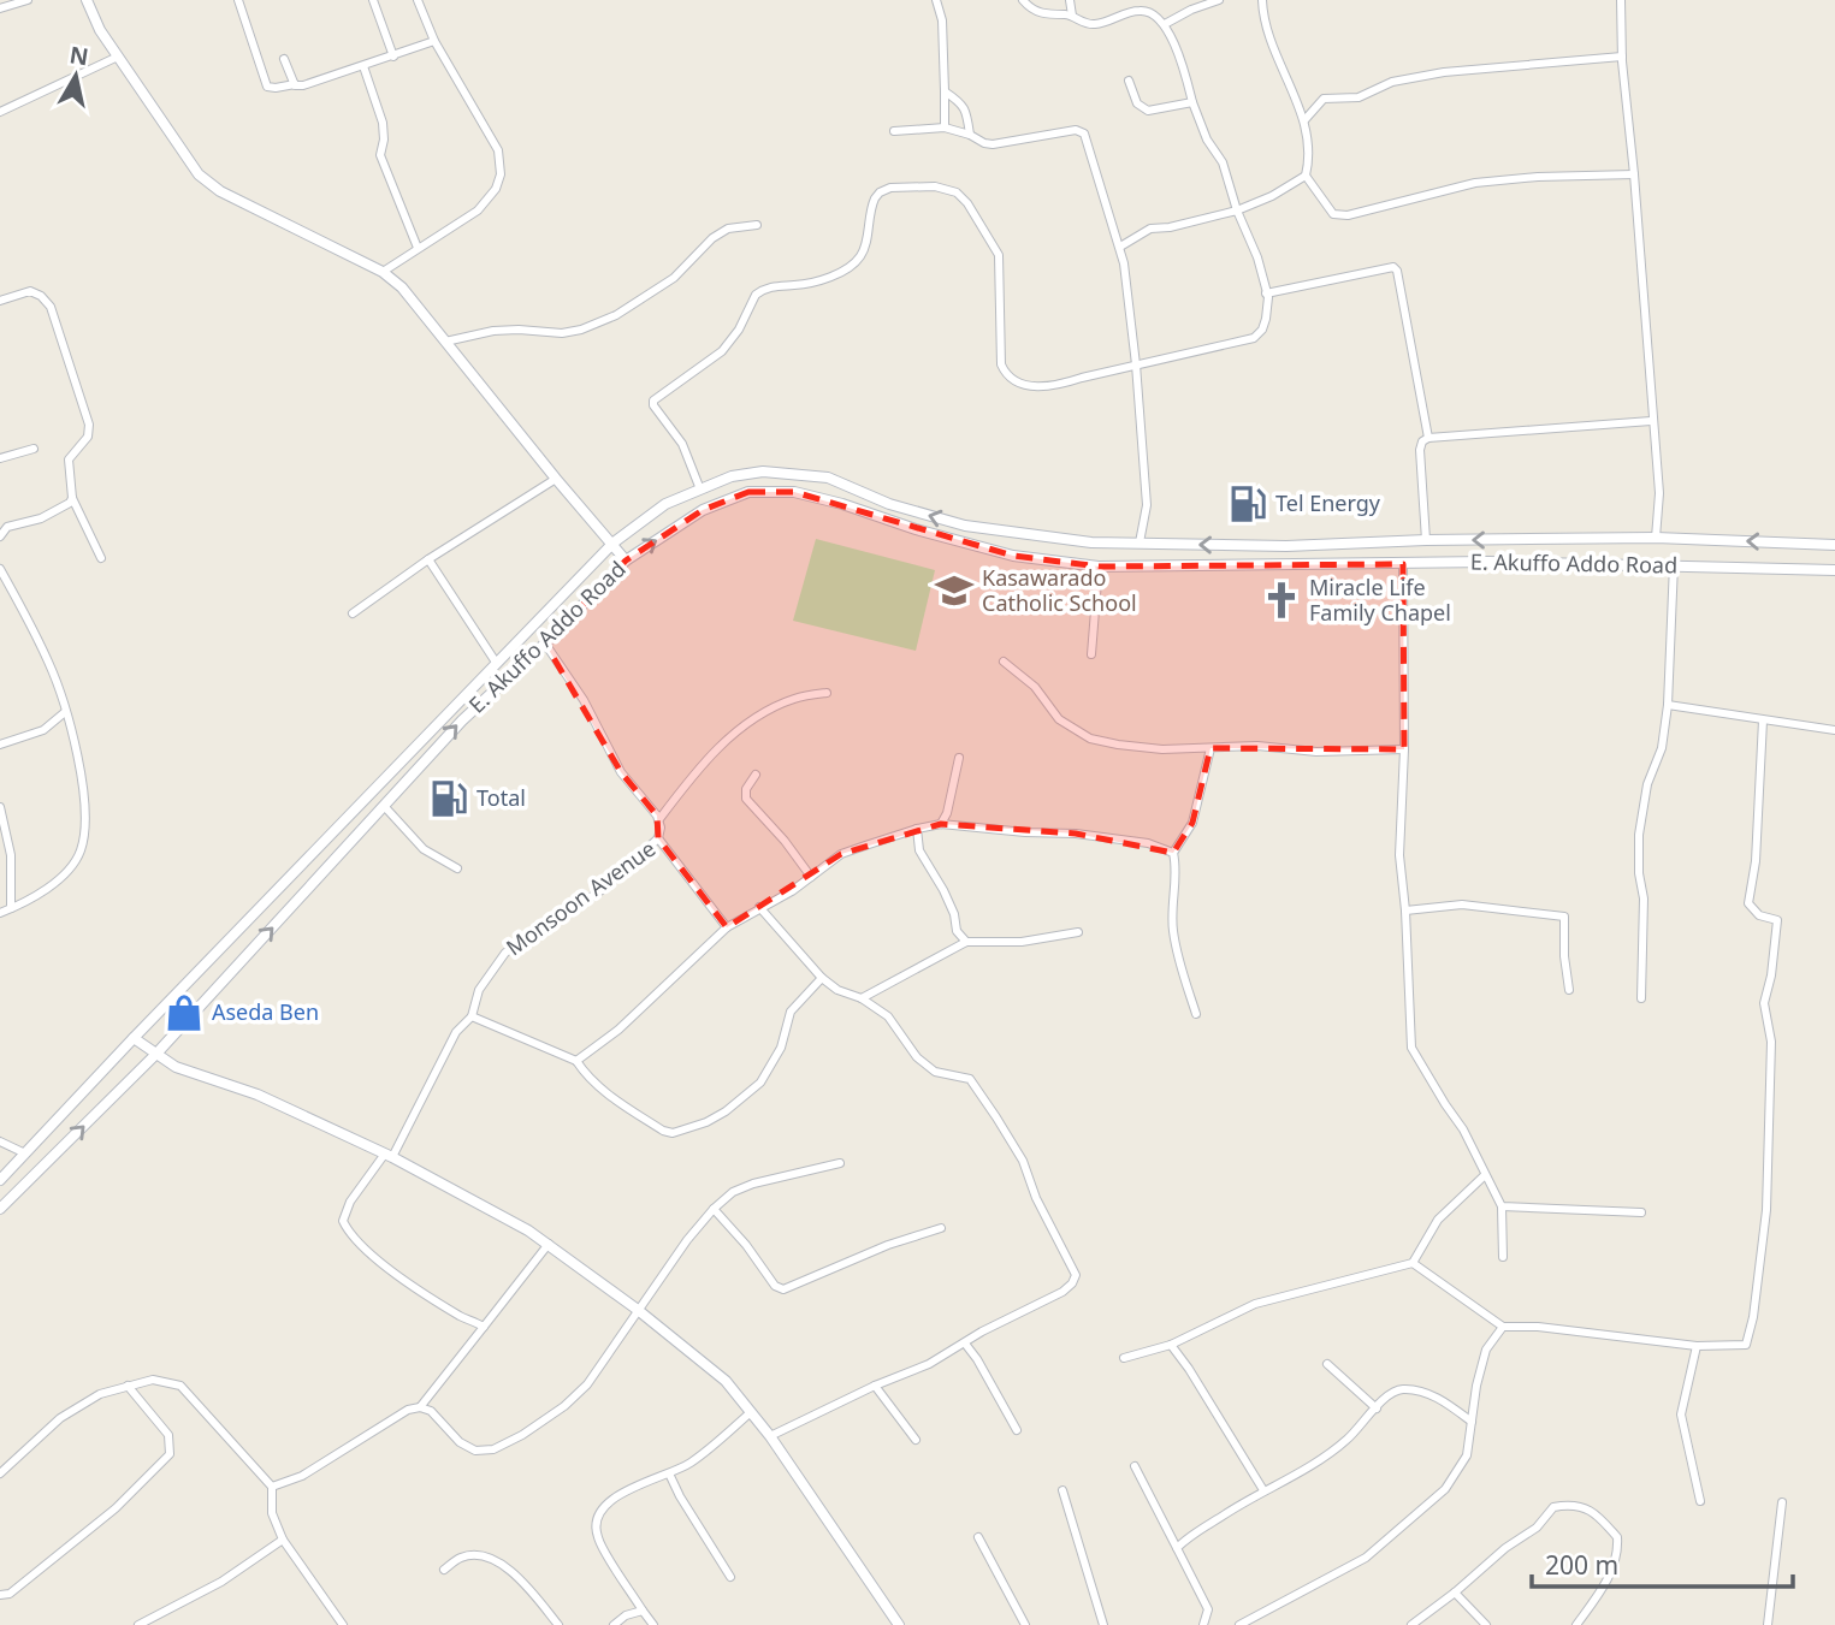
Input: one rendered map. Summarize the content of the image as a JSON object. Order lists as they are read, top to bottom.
{
  "streets": {
    "main road": ["E. Akuffo Addo Road"],
    "street": ["Monsoon Avenue"]
  },
  "places": {
    "fuel station": ["Tel Energy", "Total"],
    "school or university": ["Kasawarado Catholic School"],
    "church": ["Miracle Life Family Chapel"],
    "shop": ["Aseda Ben"]
  },
  "scale_bar": "200 m",
  "north": "top"
}
